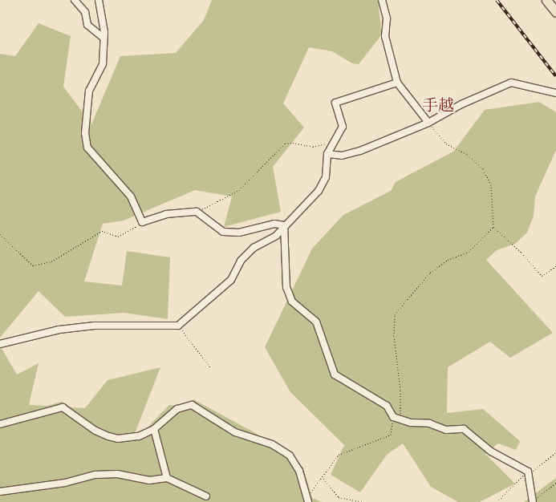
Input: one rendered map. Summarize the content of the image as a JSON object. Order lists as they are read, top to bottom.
{
  "districts": ["手越"]
}
